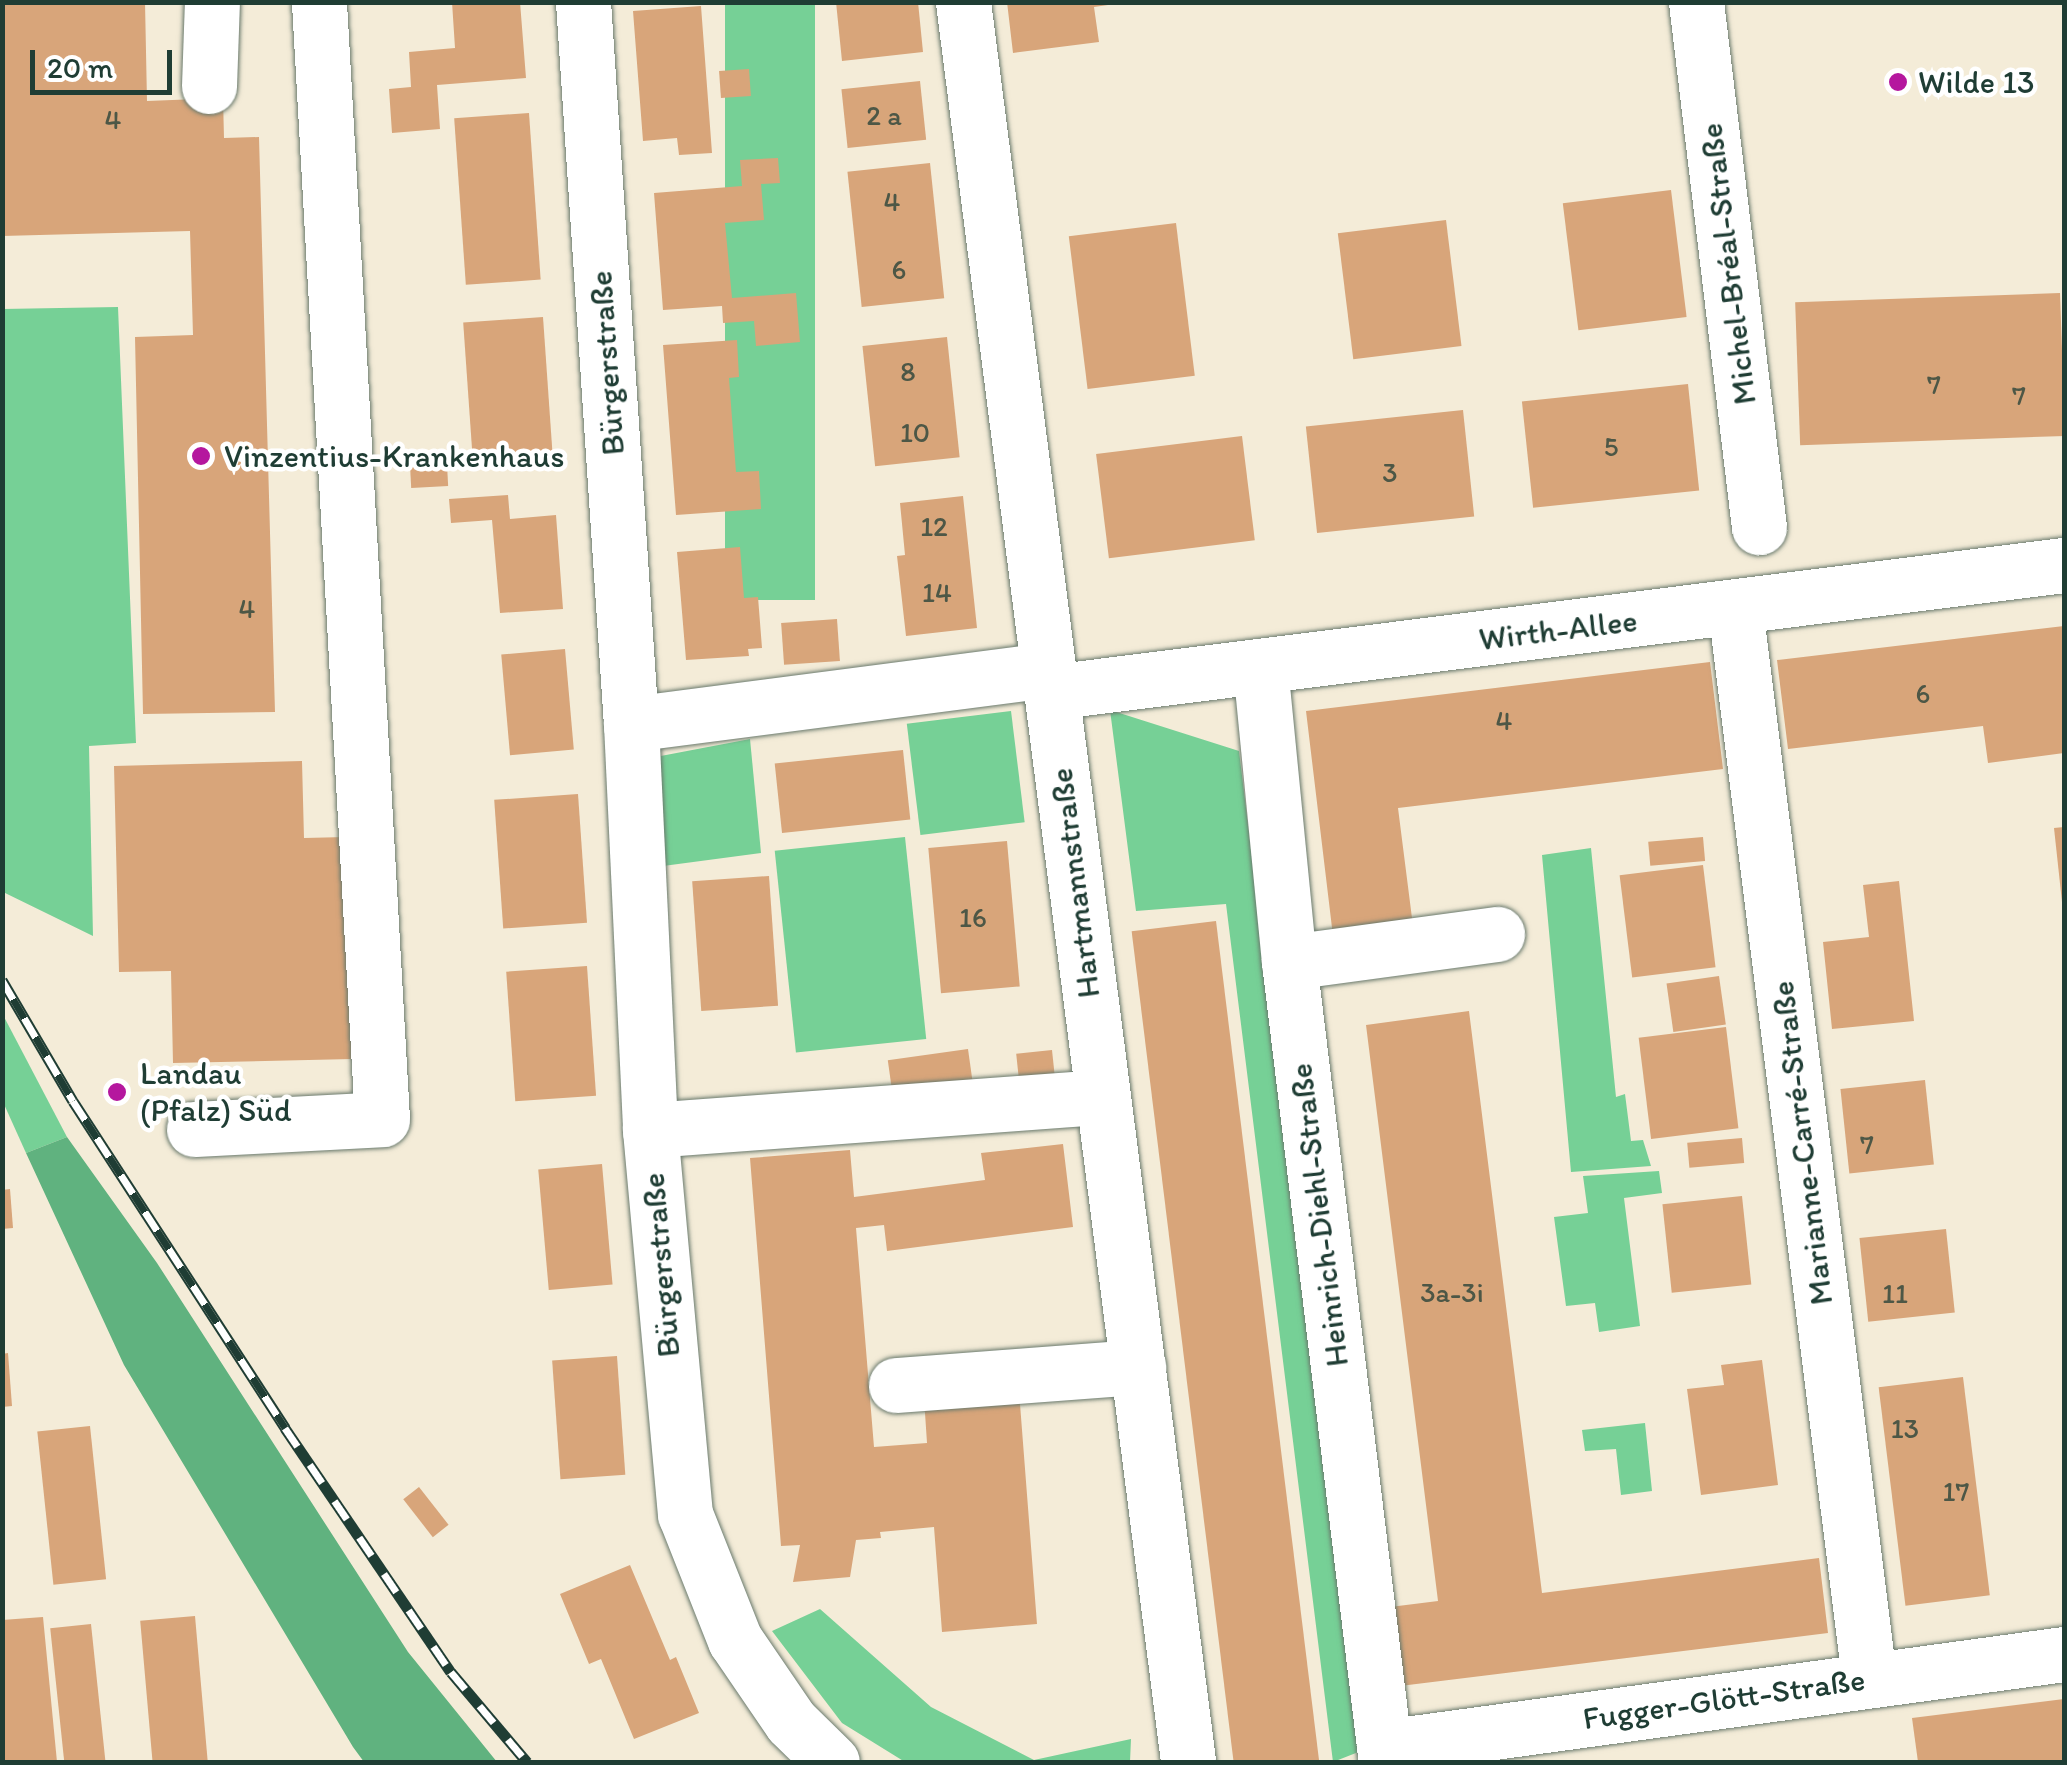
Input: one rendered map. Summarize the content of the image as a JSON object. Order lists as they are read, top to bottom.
{
  "streets": {
    "street": [
      "Michel-Bréal-Straße",
      "Bürgerstraße",
      "Wirth-Allee",
      "Hartmannstraße",
      "Marianne-Carré-Straße",
      "Heinrich-Diehl-Straße",
      "Fugger-Glött-Straße"
    ]
  },
  "crossings": [
    ["Wirth-Allee", "Hartmannstraße"],
    ["Wirth-Allee", "Marianne-Carré-Straße"],
    ["Wirth-Allee", "Heinrich-Diehl-Straße"],
    ["Marianne-Carré-Straße", "Fugger-Glött-Straße"],
    ["Heinrich-Diehl-Straße", "Fugger-Glött-Straße"]
  ],
  "places": ["Wilde 13", "Vinzentius-Krankenhaus", "Landau (Pfalz) Süd"],
  "house_numbers": [
    "2 a",
    "4",
    "4",
    "6",
    "8",
    "7",
    "7",
    "10",
    "5",
    "3",
    "12",
    "14",
    "4",
    "6",
    "4",
    "16",
    "7",
    "3a-3i",
    "11",
    "13",
    "17"
  ],
  "scale_bar": "20 m"
}
